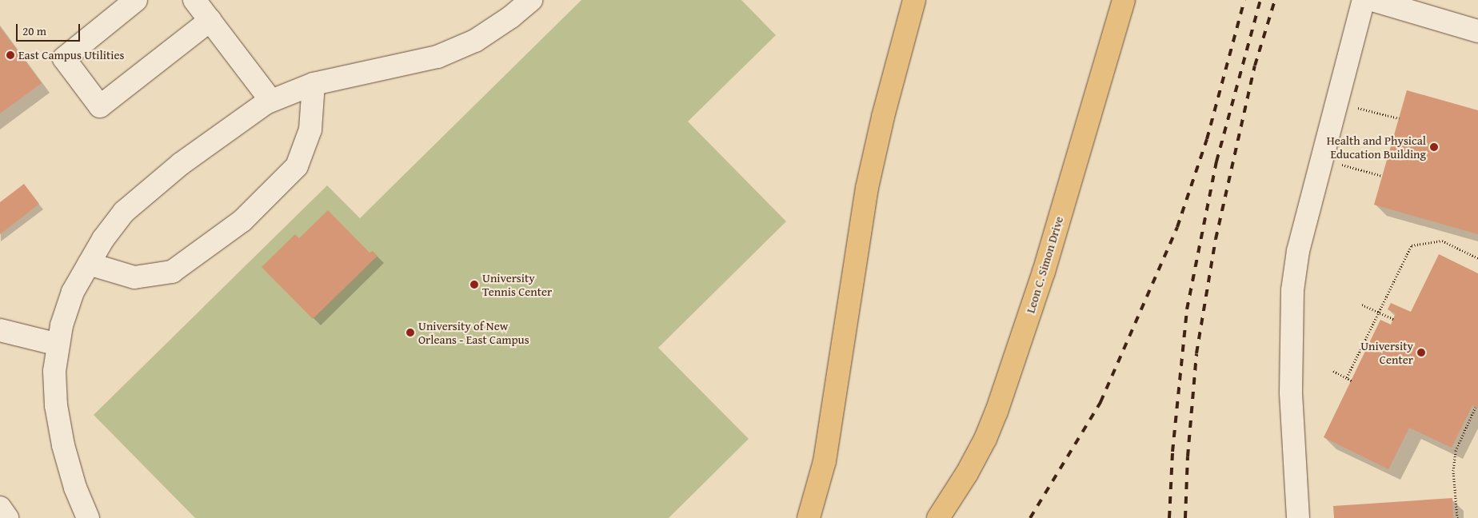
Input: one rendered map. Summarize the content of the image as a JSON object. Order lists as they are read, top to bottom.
{
  "streets": {
    "main road": ["Leon C. Simon Drive"]
  },
  "places": [
    "East Campus Utilities",
    "Health and Physical Education Building",
    "University Tennis Center",
    "University of New Orleans - East Campus",
    "University Center"
  ],
  "scale_bar": "20 m"
}
